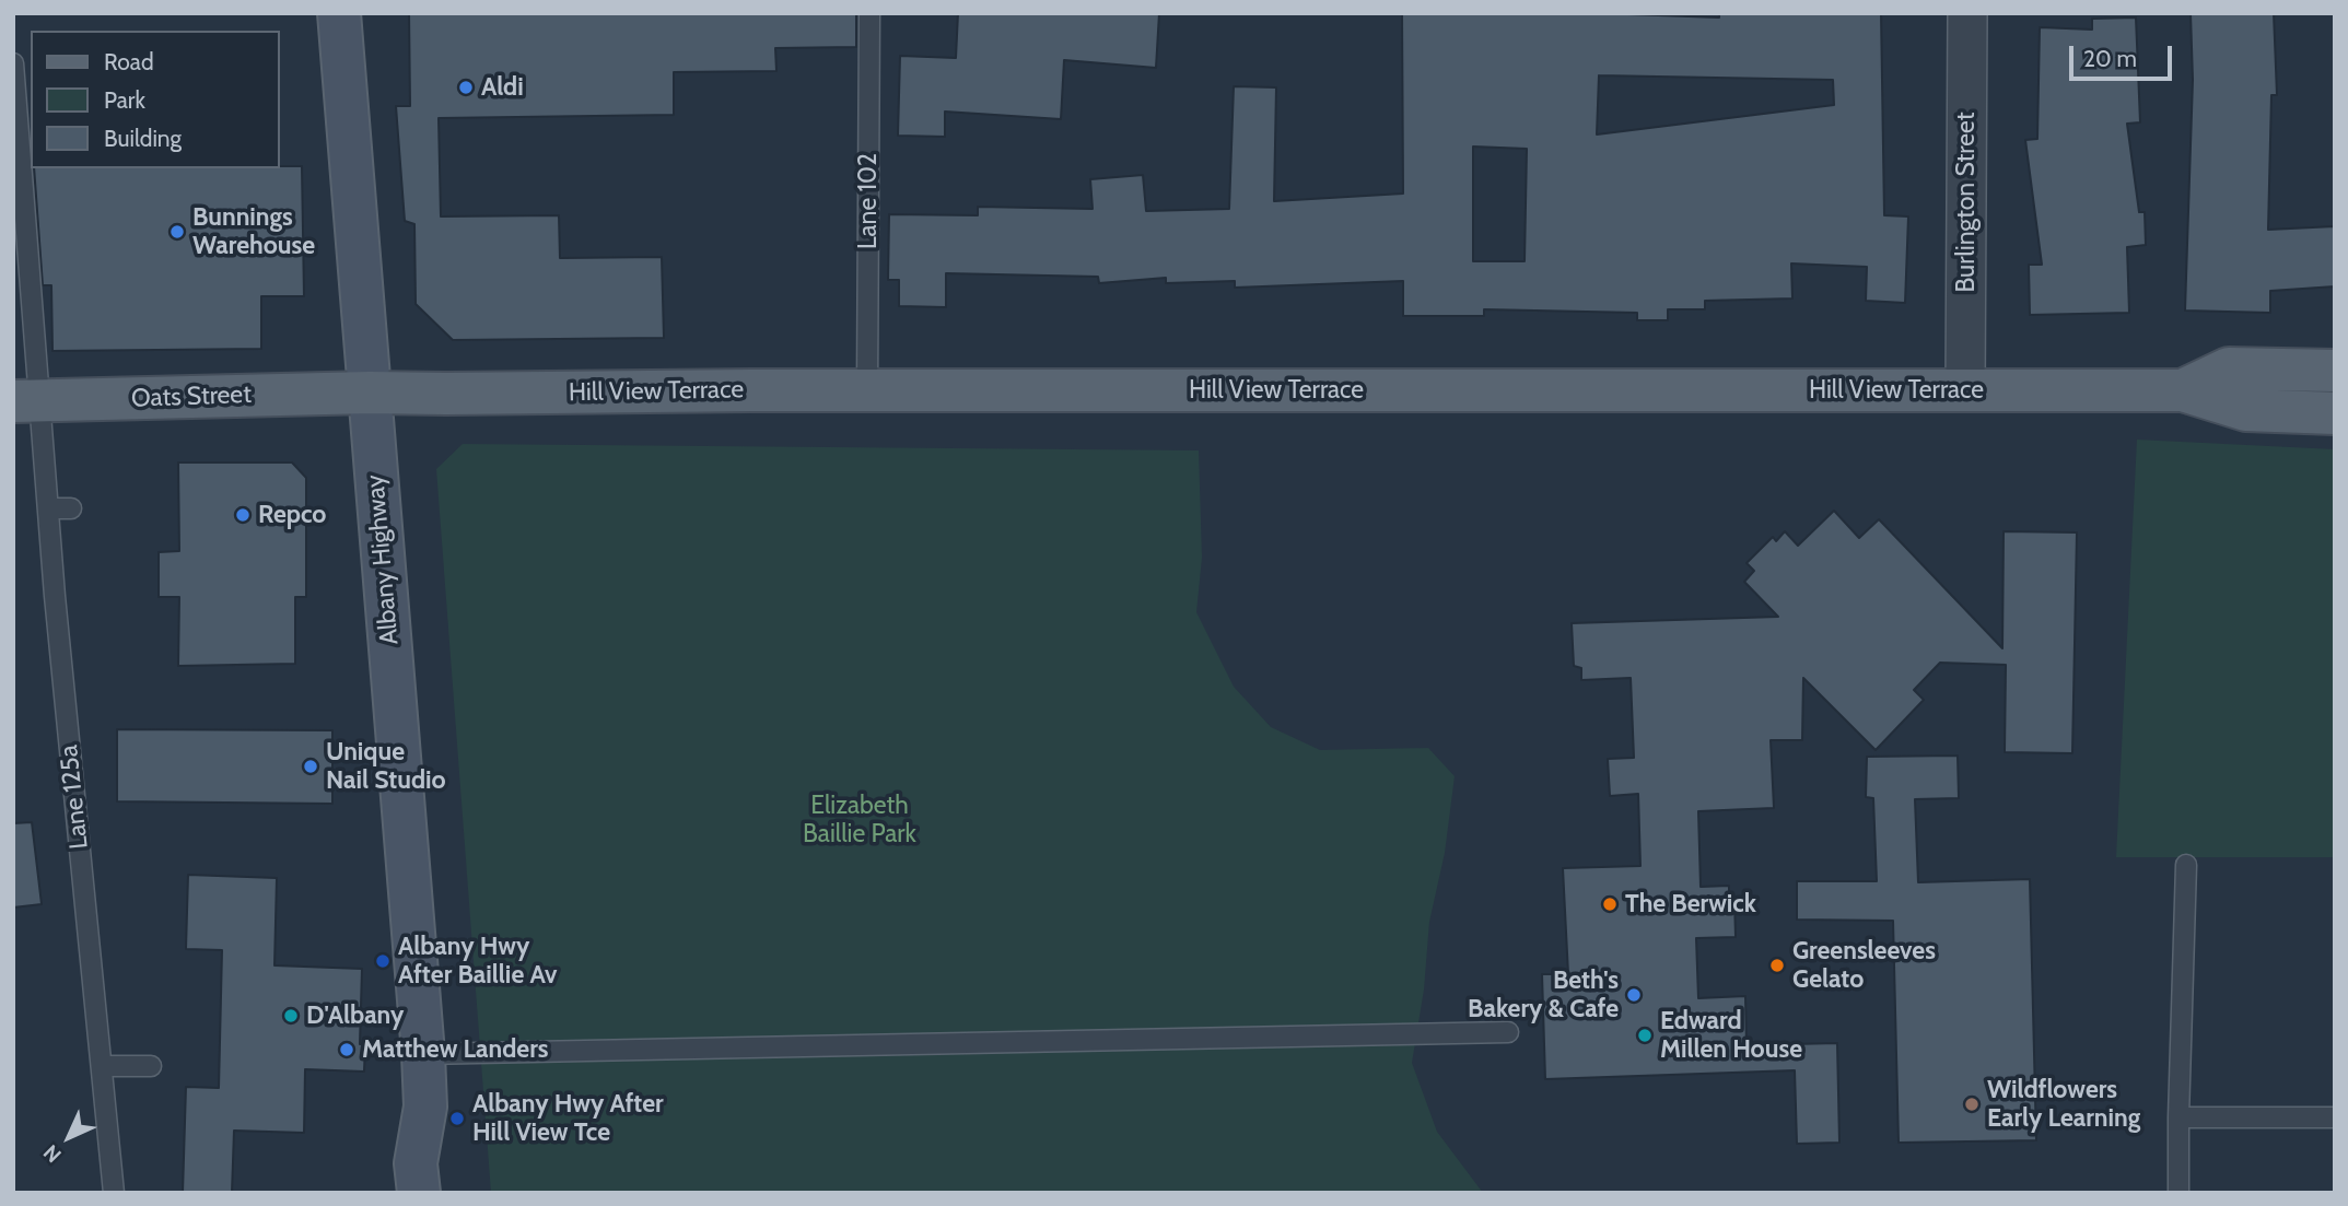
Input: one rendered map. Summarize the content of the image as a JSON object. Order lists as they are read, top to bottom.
{
  "streets": {
    "main road": ["Hill View Terrace", "Oats Street", "Albany Highway"],
    "street": ["Burlington Street"],
    "lane": ["Lane 102", "Lane 125a"]
  },
  "crossings": [
    ["Lane 102", "Hill View Terrace"],
    ["Burlington Street", "Hill View Terrace"],
    ["Hill View Terrace", "Oats Street"],
    ["Hill View Terrace", "Albany Highway"],
    ["Oats Street", "Albany Highway"],
    ["Oats Street", "Lane 125a"]
  ],
  "parks": ["Elizabeth Baillie Park"],
  "places": [
    "Aldi",
    "Bunnings Warehouse",
    "Repco",
    "Unique Nail Studio",
    "The Berwick",
    "Albany Hwy After Baillie Av",
    "Greensleeves Gelato",
    "Beth's Bakery & Cafe",
    "D'Albany",
    "Edward Millen House",
    "Matthew Landers",
    "Wildflowers Early Learning",
    "Albany Hwy After Hill View Tce"
  ],
  "legend": ["Road", "Park", "Building"],
  "scale_bar": "20 m",
  "north": "bottom left"
}
